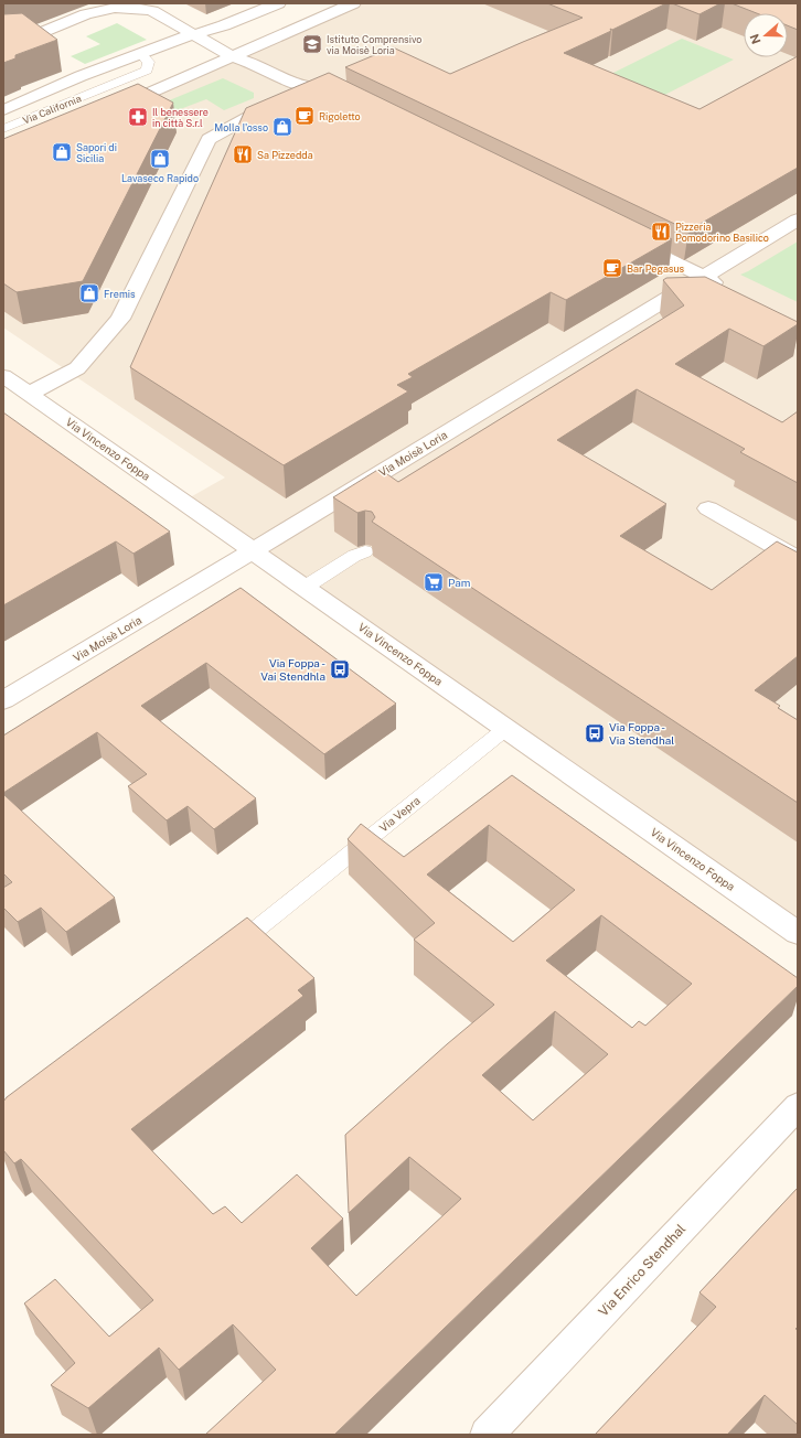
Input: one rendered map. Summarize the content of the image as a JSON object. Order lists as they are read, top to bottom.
{
  "streets": {
    "street": [
      "Via California",
      "Via Vincenzo Foppa",
      "Via Moisè Loria",
      "Via Enrico Stendhal"
    ],
    "lane": ["Via Vepra"]
  },
  "crossings": [
    ["Via Vincenzo Foppa", "Via Moisè Loria"],
    ["Via Vincenzo Foppa", "Via Vepra"]
  ],
  "places": {
    "school or university": ["Istituto Comprensivo via Moisè Loria"],
    "cafe": ["Rigoletto", "Bar Pegasus"],
    "pharmacy": ["Il benessere in città S.r.l"],
    "shop": [
      "Molla l'osso",
      "Sapori di Sicilia",
      "Lavaseco Rapido",
      "Fremis"
    ],
    "restaurant": ["Sa Pizzedda", "Pizzeria Pomodorino Basilico"],
    "supermarket": ["Pam"],
    "bus stop": ["Via Foppa - Vai Stendhla", "Via Foppa - Via Stendhal"]
  },
  "north": "left"
}
